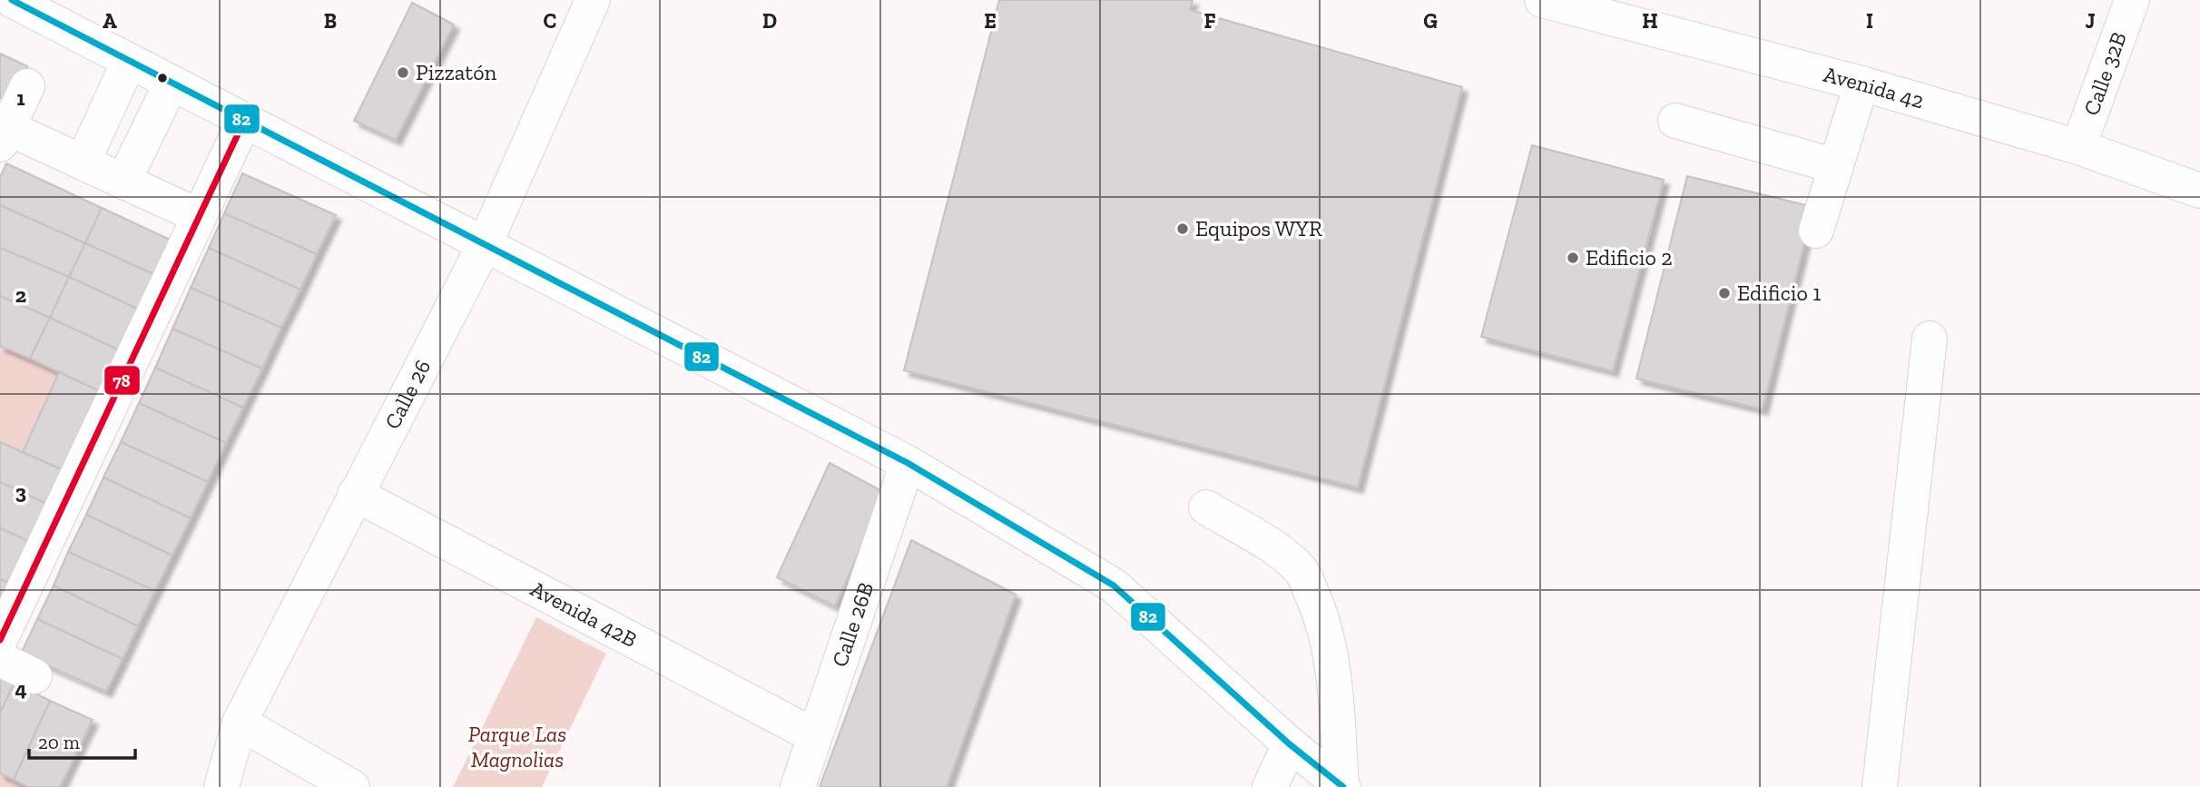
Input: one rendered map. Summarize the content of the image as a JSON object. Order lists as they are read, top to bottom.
{
  "streets": {
    "street": [
      "Calle 32B",
      "Avenida 42",
      "Calle 26",
      "Avenida 42B",
      "Calle 26B"
    ]
  },
  "crossings": [
    ["Calle 32B", "Avenida 42"],
    ["Calle 26", "Avenida 42B"],
    ["Avenida 42B", "Calle 26B"]
  ],
  "parks": ["Parque Las Magnolias"],
  "places": [
    "Pizzatón",
    "Equipos WYR",
    "Edificio 2",
    "Edificio 1"
  ],
  "lines": ["transit line 82", "transit line 78"],
  "scale_bar": "20 m",
  "grid": {
    "columns": [
      "A",
      "B",
      "C",
      "D",
      "E",
      "F",
      "G",
      "H",
      "I",
      "J"
    ],
    "rows": [
      "1",
      "2",
      "3",
      "4"
    ]
  }
}
